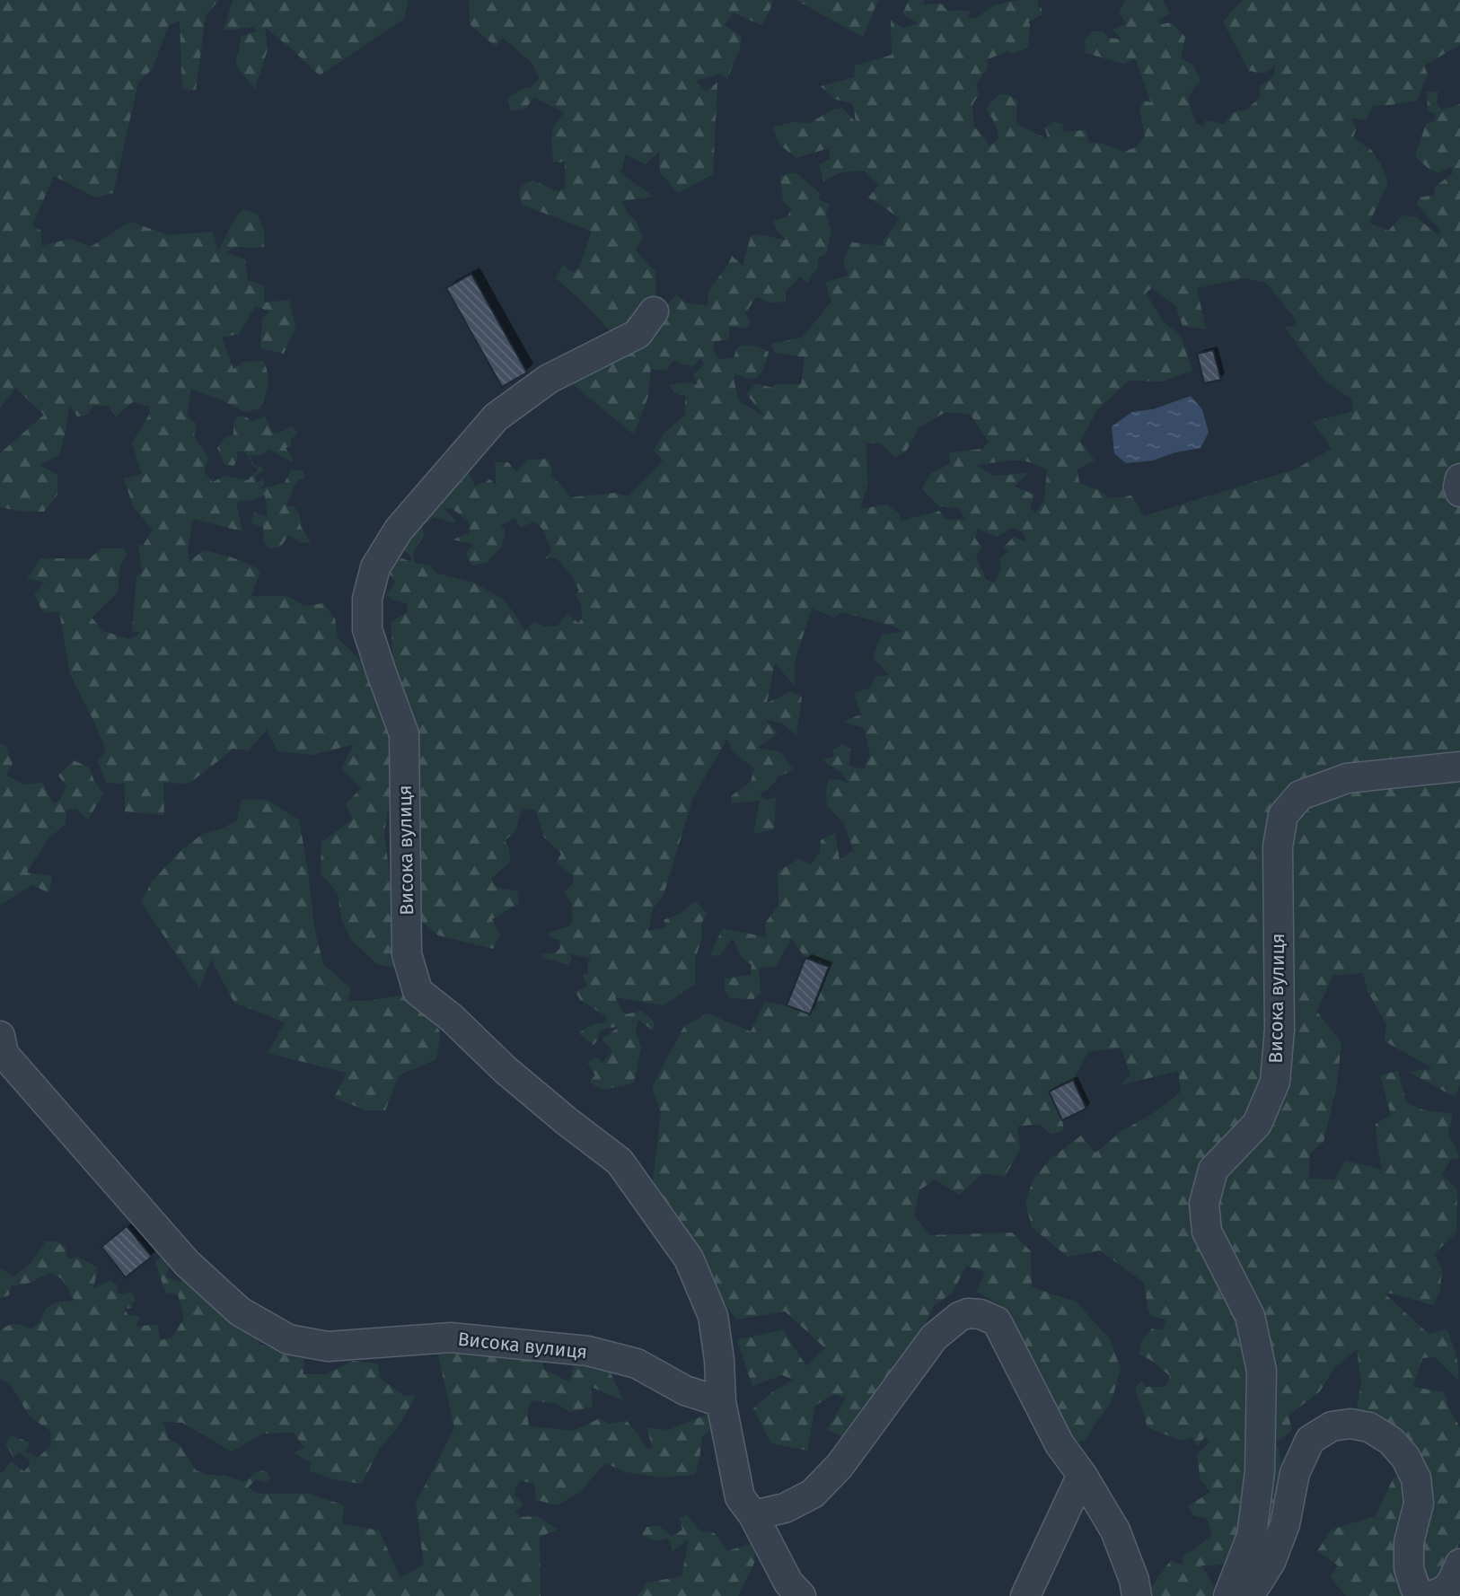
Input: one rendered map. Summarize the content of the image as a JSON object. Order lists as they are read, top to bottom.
{
  "streets": {
    "street": ["Висока вулиця"]
  }
}
